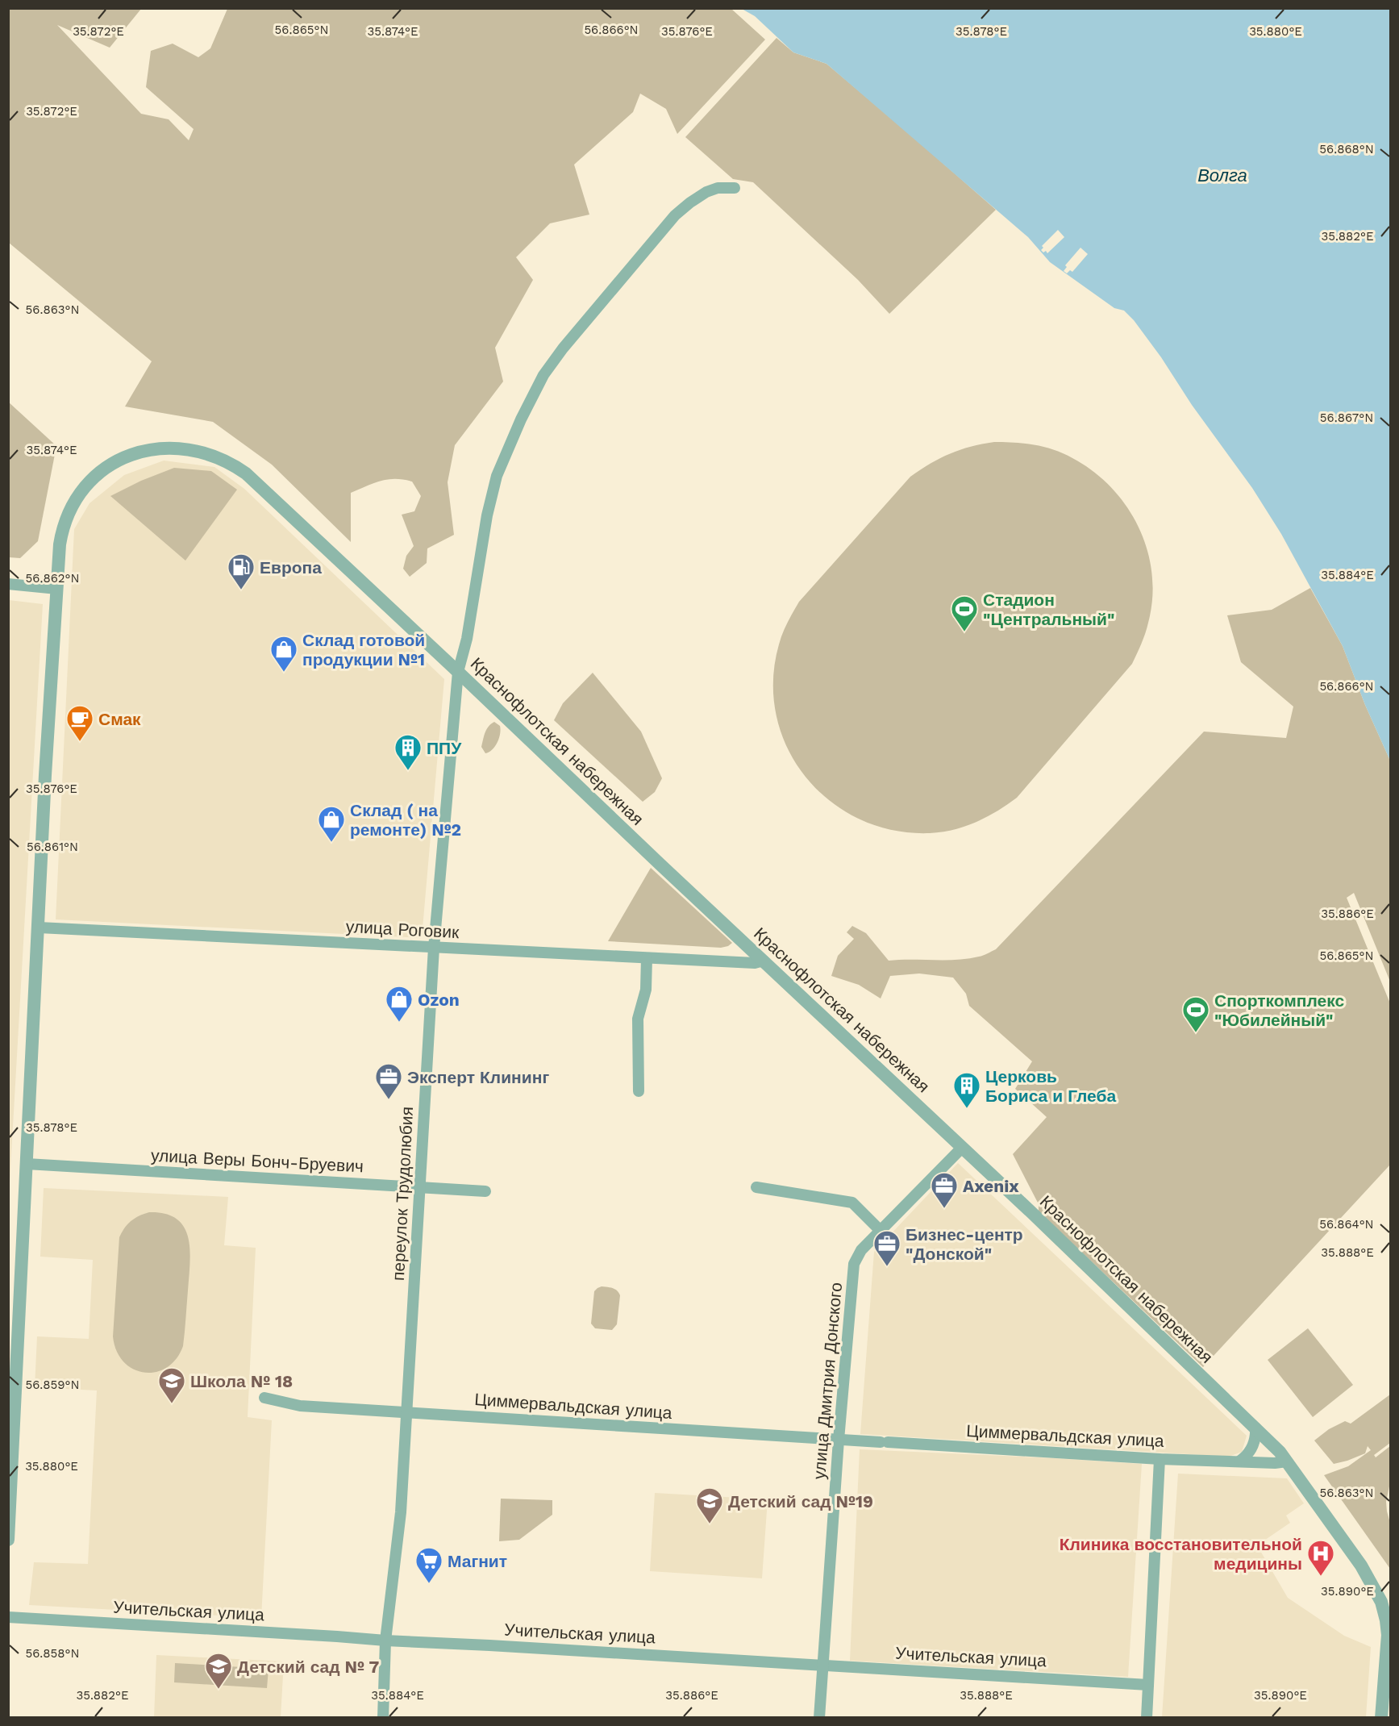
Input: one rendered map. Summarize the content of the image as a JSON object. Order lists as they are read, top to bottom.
{
  "streets": {
    "street": [
      "Краснофлотская набережная",
      "улица Роговик",
      "улица Веры Бонч-Бруевич",
      "переулок Трудолюбия",
      "улица Дмитрия Донского",
      "Циммервальдская улица",
      "Учительская улица"
    ]
  },
  "crossings": [
    ["Краснофлотская набережная", "улица Роговик"],
    ["Краснофлотская набережная", "улица Веры Бонч-Бруевич"],
    ["Краснофлотская набережная", "переулок Трудолюбия"],
    ["Краснофлотская набережная", "улица Дмитрия Донского"],
    ["Краснофлотская набережная", "Циммервальдская улица"],
    ["улица Роговик", "переулок Трудолюбия"],
    ["улица Веры Бонч-Бруевич", "переулок Трудолюбия"],
    ["переулок Трудолюбия", "Циммервальдская улица"],
    ["переулок Трудолюбия", "Учительская улица"],
    ["улица Дмитрия Донского", "Циммервальдская улица"],
    ["улица Дмитрия Донского", "Учительская улица"]
  ],
  "water": ["Волга"],
  "places": {
    "fuel station": ["Европа"],
    "sports": ["Стадион \"Центральный\"", "Спорткомплекс \"Юбилейный\""],
    "shop": ["Склад готовой продукции №1", "Склад ( на ремонте) №2", "Ozon"],
    "cafe": ["Смак"],
    "building": ["ППУ", "Церковь Бориса и Глеба"],
    "office": ["Эксперт Клининг", "Axenix", "Бизнес-центр \"Донской\""],
    "school or university": ["Школа № 18", "Детский сад №19", "Детский сад № 7"],
    "hospital": ["Клиника восстановительной медицины"],
    "supermarket": ["Магнит"]
  },
  "coordinates": [
    "56.865°N",
    "56.866°N",
    "35.874°E",
    "35.876°E",
    "35.878°E",
    "35.880°E",
    "35.872°E",
    "56.868°N",
    "35.882°E",
    "56.863°N",
    "56.867°N",
    "35.884°E",
    "56.862°N",
    "56.861°N",
    "35.886°E",
    "56.864°N",
    "35.888°E",
    "56.859°N",
    "35.890°E",
    "56.858°N"
  ]
}
